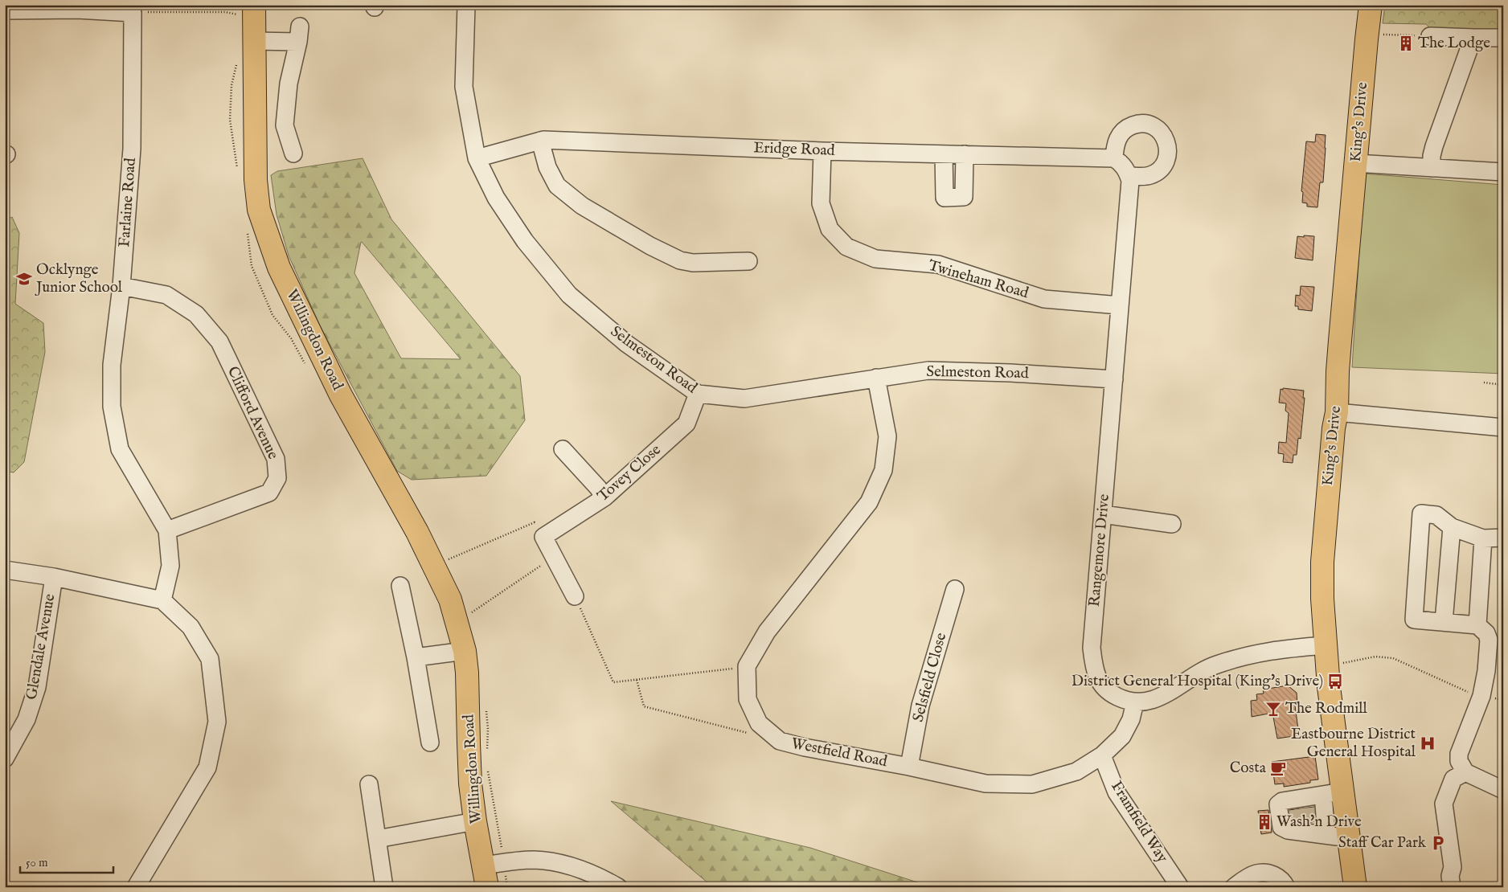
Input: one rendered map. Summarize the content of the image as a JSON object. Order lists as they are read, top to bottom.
{
  "streets": {
    "main road": ["King's Drive", "Willingdon Road"],
    "street": [
      "Eridge Road",
      "Farlaine Road",
      "Twineham Road",
      "Selmeston Road",
      "Clifford Avenue",
      "Tovey Close",
      "Rangemore Drive",
      "Glendale Avenue",
      "Selsfield Close",
      "Westfield Road",
      "Framfield Way"
    ]
  },
  "crossings": [
    ["King's Drive", "Rangemore Drive"],
    ["Eridge Road", "Twineham Road"],
    ["Eridge Road", "Selmeston Road"],
    ["Eridge Road", "Rangemore Drive"],
    ["Farlaine Road", "Clifford Avenue"],
    ["Twineham Road", "Rangemore Drive"],
    ["Selmeston Road", "Tovey Close"],
    ["Selmeston Road", "Rangemore Drive"],
    ["Rangemore Drive", "Westfield Road"],
    ["Selsfield Close", "Westfield Road"],
    ["Westfield Road", "Framfield Way"]
  ],
  "places": {
    "building": ["The Lodge", "Wash'n Drive"],
    "school or university": ["Ocklynge Junior School"],
    "bus stop": ["District General Hospital (King's Drive)"],
    "bar": ["The Rodmill"],
    "hospital": ["Eastbourne District General Hospital"],
    "cafe": ["Costa"],
    "parking": ["Staff Car Park"]
  },
  "scale_bar": "50 m"
}
